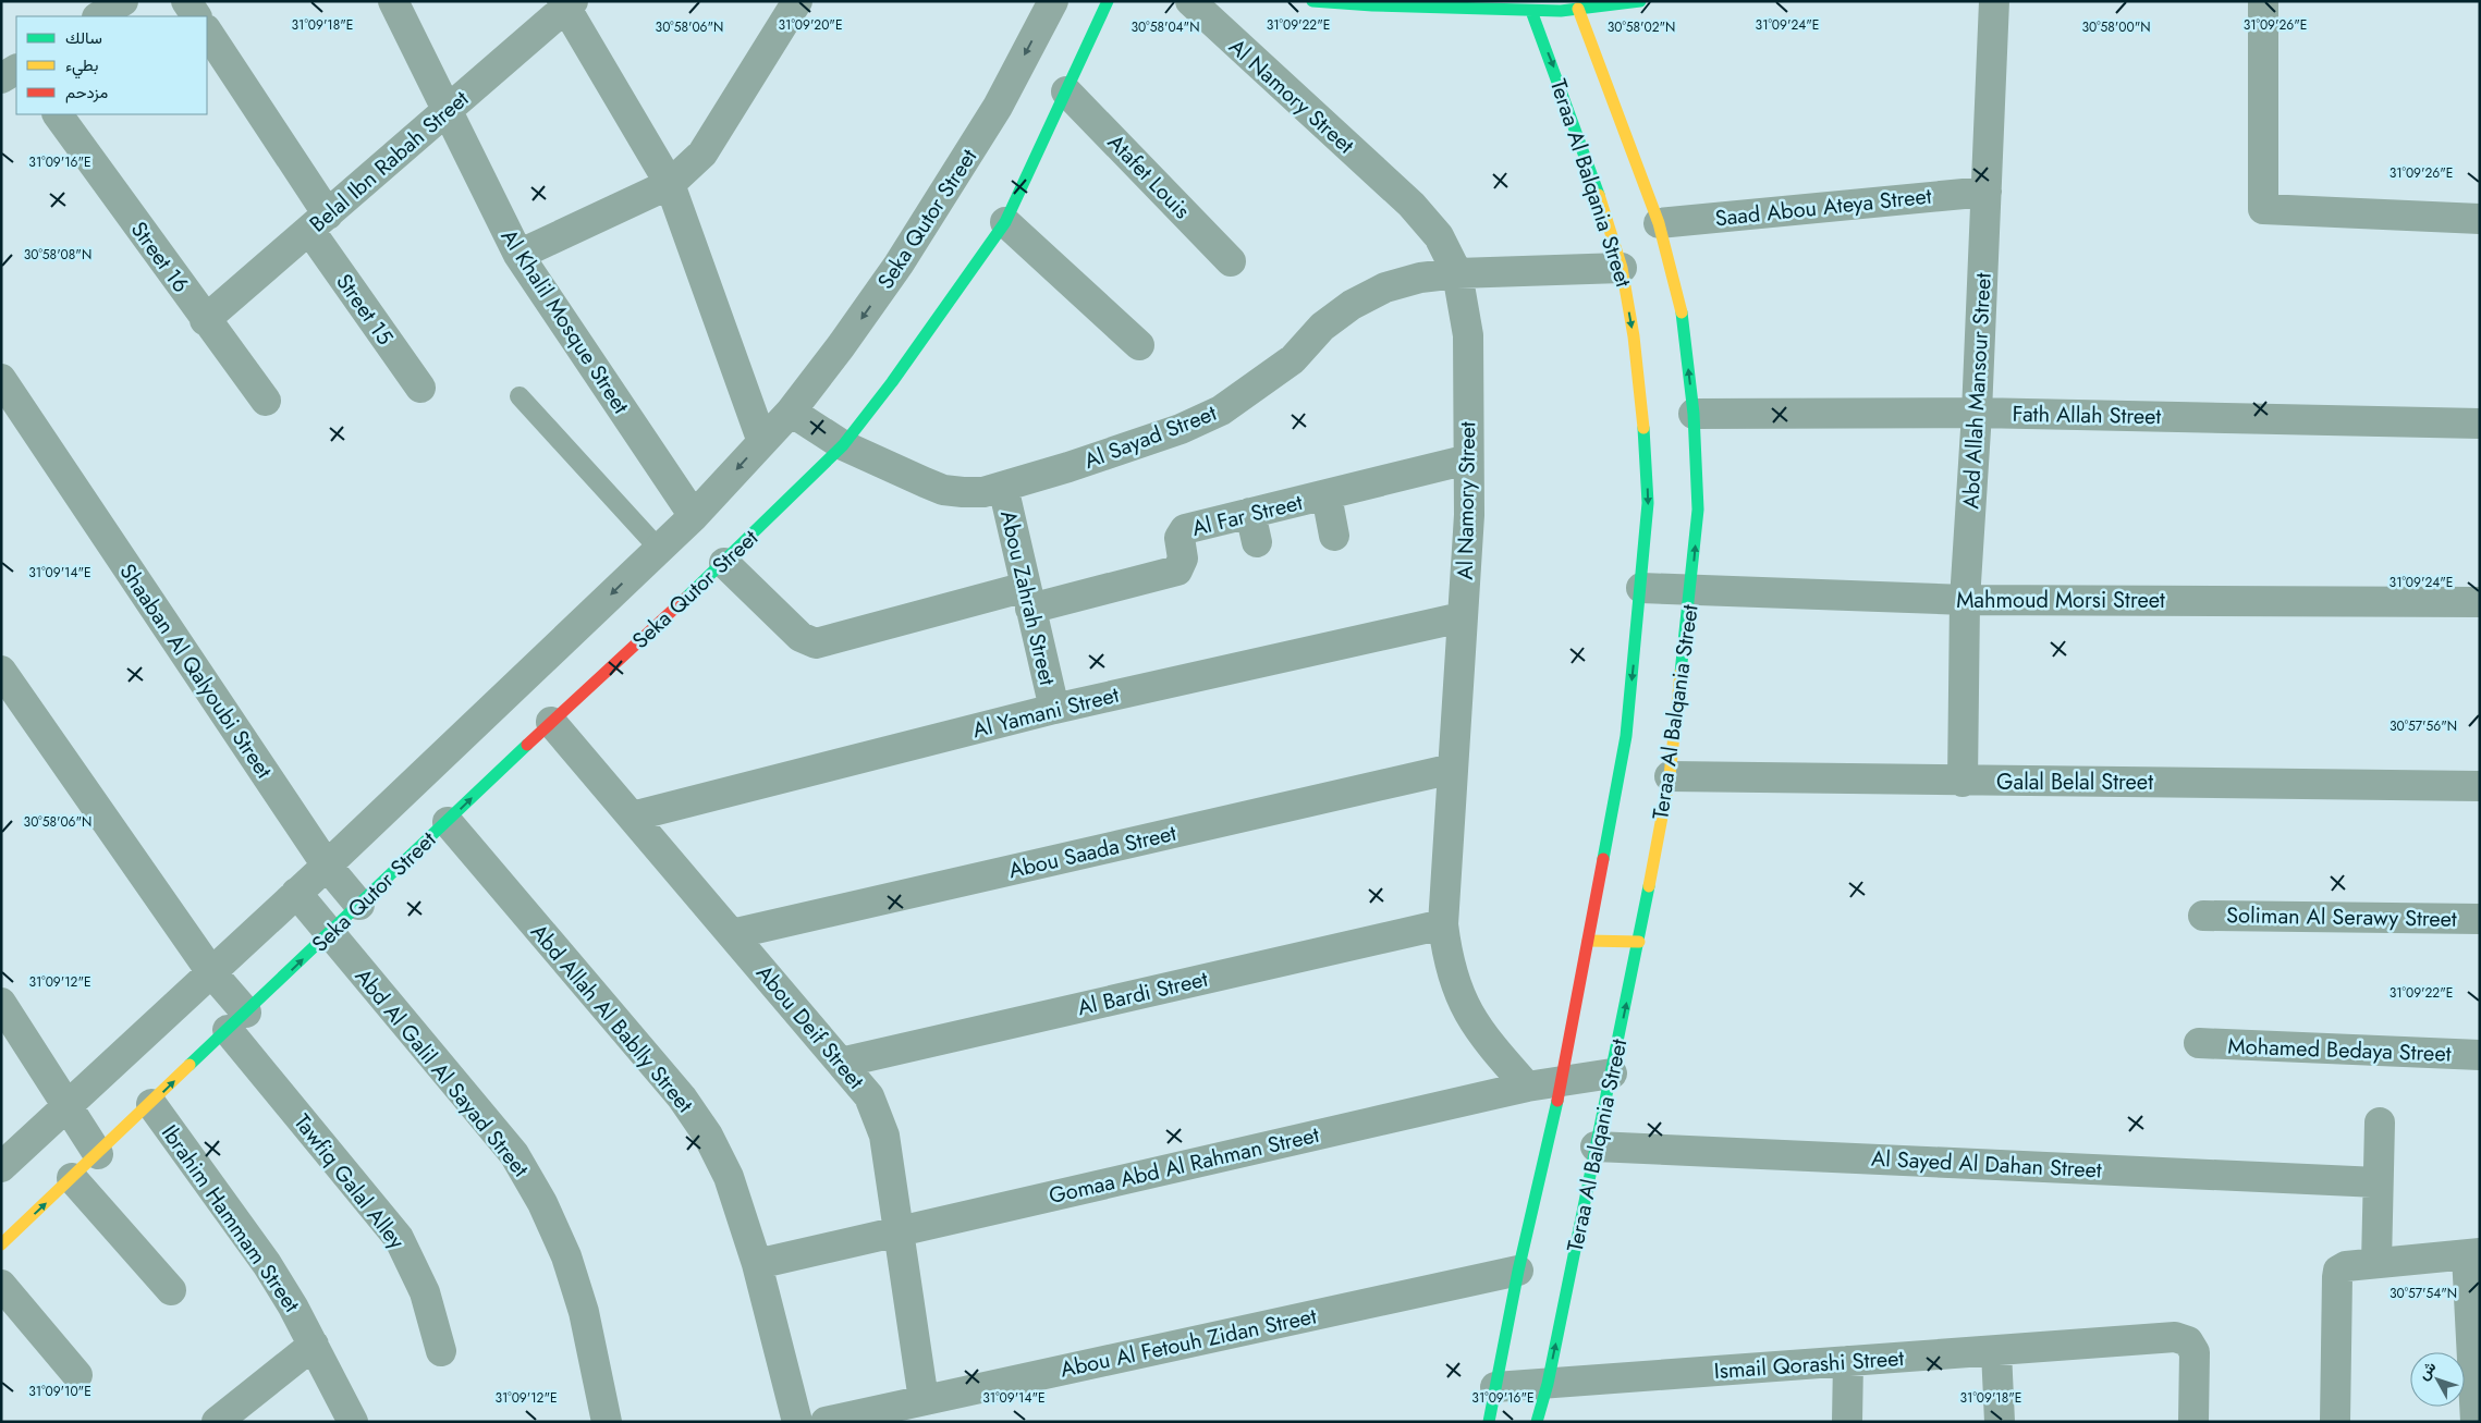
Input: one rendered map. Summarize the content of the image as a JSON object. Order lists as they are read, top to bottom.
{
  "streets": {
    "street": [
      "Al Namory Street",
      "Belal Ibn Rabah Street",
      "Atafet Louis",
      "Teraa Al Balqania Street",
      "Saad Abou Ateya Street",
      "Seka Qutor Street",
      "Street 16",
      "Street 15",
      "Al Khalil Mosque Street",
      "Abd Allah Mansour Street",
      "Fath Allah Street",
      "Al Sayad Street",
      "Al Far Street",
      "Abou Zahrah Street",
      "Mahmoud Morsi Street",
      "Shaaban Al Qalyoubi Street",
      "Al Yamani Street",
      "Galal Belal Street",
      "Abou Saada Street",
      "Soliman Al Serawy Street",
      "Al Bardi Street",
      "Abd Allah Al Bablly Street",
      "Abou Deif Street",
      "Mohamed Bedaya Street",
      "Abd Al Galil Al Sayad Street",
      "Al Sayed Al Dahan Street",
      "Gomaa Abd Al Rahman Street",
      "Tawfiq Galal Alley",
      "Ibrahim Hammam Street",
      "Abou Al Fetouh Zidan Street",
      "Ismail Qorashi Street"
    ]
  },
  "crossings": [
    ["Al Namory Street", "Al Sayad Street"],
    ["Al Namory Street", "Al Far Street"],
    ["Al Namory Street", "Al Yamani Street"],
    ["Al Namory Street", "Abou Saada Street"],
    ["Al Namory Street", "Al Bardi Street"],
    ["Al Namory Street", "Gomaa Abd Al Rahman Street"],
    ["Belal Ibn Rabah Street", "Street 16"],
    ["Belal Ibn Rabah Street", "Street 15"],
    ["Belal Ibn Rabah Street", "Al Khalil Mosque Street"],
    ["Atafet Louis", "Seka Qutor Street"],
    ["Teraa Al Balqania Street", "Saad Abou Ateya Street"],
    ["Teraa Al Balqania Street", "Fath Allah Street"],
    ["Teraa Al Balqania Street", "Al Sayad Street"],
    ["Teraa Al Balqania Street", "Mahmoud Morsi Street"],
    ["Teraa Al Balqania Street", "Galal Belal Street"],
    ["Teraa Al Balqania Street", "Al Sayed Al Dahan Street"],
    ["Teraa Al Balqania Street", "Gomaa Abd Al Rahman Street"],
    ["Teraa Al Balqania Street", "Abou Al Fetouh Zidan Street"],
    ["Teraa Al Balqania Street", "Ismail Qorashi Street"],
    ["Saad Abou Ateya Street", "Abd Allah Mansour Street"],
    ["Seka Qutor Street", "Al Khalil Mosque Street"],
    ["Seka Qutor Street", "Al Sayad Street"],
    ["Seka Qutor Street", "Al Far Street"],
    ["Seka Qutor Street", "Shaaban Al Qalyoubi Street"],
    ["Seka Qutor Street", "Abd Allah Al Bablly Street"],
    ["Seka Qutor Street", "Abou Deif Street"],
    ["Seka Qutor Street", "Abd Al Galil Al Sayad Street"],
    ["Seka Qutor Street", "Tawfiq Galal Alley"],
    ["Seka Qutor Street", "Ibrahim Hammam Street"],
    ["Abd Allah Mansour Street", "Fath Allah Street"],
    ["Abd Allah Mansour Street", "Mahmoud Morsi Street"],
    ["Abd Allah Mansour Street", "Galal Belal Street"],
    ["Al Sayad Street", "Abou Zahrah Street"],
    ["Al Far Street", "Abou Zahrah Street"],
    ["Abou Zahrah Street", "Al Yamani Street"],
    ["Al Yamani Street", "Abou Deif Street"],
    ["Abou Saada Street", "Abou Deif Street"],
    ["Al Bardi Street", "Abou Deif Street"],
    ["Abd Allah Al Bablly Street", "Gomaa Abd Al Rahman Street"],
    ["Abou Deif Street", "Gomaa Abd Al Rahman Street"],
    ["Abou Deif Street", "Abou Al Fetouh Zidan Street"]
  ],
  "legend": ["سالك", "بطيء", "مزدحم"],
  "north": "top left",
  "coordinates": [
    "31°09'20\"E",
    "31°09'18\"E",
    "31°09'22\"E",
    "31°09'24\"E",
    "31°09'26\"E",
    "30°58'06\"N",
    "30°58'04\"N",
    "30°58'02\"N",
    "30°58'00\"N",
    "31°09'16\"E",
    "30°58'08\"N",
    "31°09'14\"E",
    "30°57'56\"N",
    "31°09'12\"E",
    "30°57'54\"N",
    "31°09'10\"E"
  ]
}
